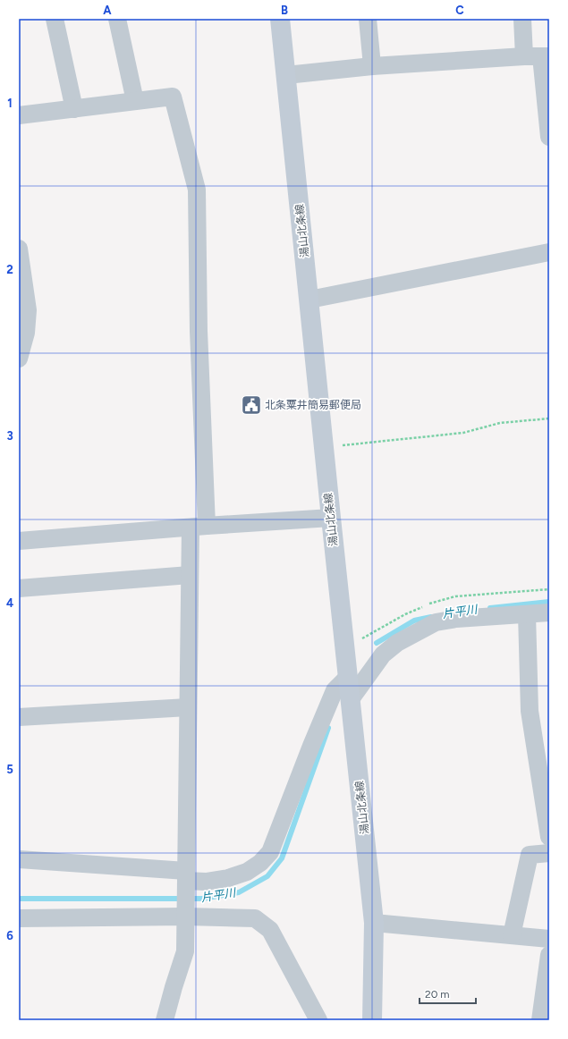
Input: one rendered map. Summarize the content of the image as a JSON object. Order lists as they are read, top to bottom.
{
  "streets": {
    "main road": ["湯山北条線"]
  },
  "water": ["片平川"],
  "places": {
    "public building": ["北条粟井簡易郵便局"]
  },
  "scale_bar": "20 m",
  "grid": {
    "columns": ["A", "B", "C"],
    "rows": [
      "1",
      "2",
      "3",
      "4",
      "5",
      "6"
    ]
  }
}
